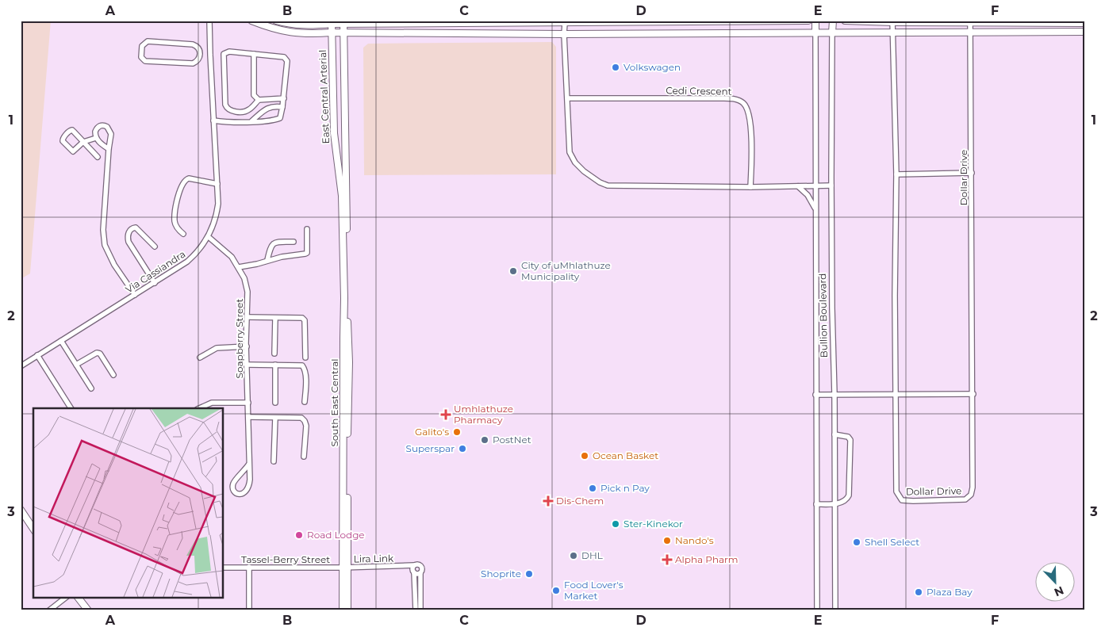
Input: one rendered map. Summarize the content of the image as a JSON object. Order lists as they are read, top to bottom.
{
  "streets": {
    "street": [
      "Cedi Crescent",
      "East Central Arterial",
      "Dollar Drive",
      "Via Cassiandra",
      "Bullion Boulevard",
      "Soapberry Street",
      "South East Central",
      "Lira Link",
      "Tassel-Berry Street"
    ]
  },
  "crossings": [
    ["East Central Arterial", "South East Central"],
    ["Via Cassiandra", "Soapberry Street"],
    ["South East Central", "Lira Link"],
    ["South East Central", "Tassel-Berry Street"],
    ["Lira Link", "Tassel-Berry Street"]
  ],
  "places": {
    "other": [
      "Volkswagen",
      "City of uMhlathuze Municipality",
      "Galito's",
      "PostNet",
      "Superspar",
      "Ocean Basket",
      "Pick n Pay",
      "Ster-Kinekor",
      "Road Lodge",
      "Nando's",
      "Shell Select",
      "DHL",
      "Shoprite",
      "Food Lover's Market",
      "Plaza Bay"
    ],
    "health": ["Umhlathuze Pharmacy", "Dis-Chem", "Alpha Pharm"]
  },
  "north": "bottom right",
  "grid": {
    "columns": [
      "A",
      "B",
      "C",
      "D",
      "E",
      "F"
    ],
    "rows": ["1", "2", "3"]
  }
}
